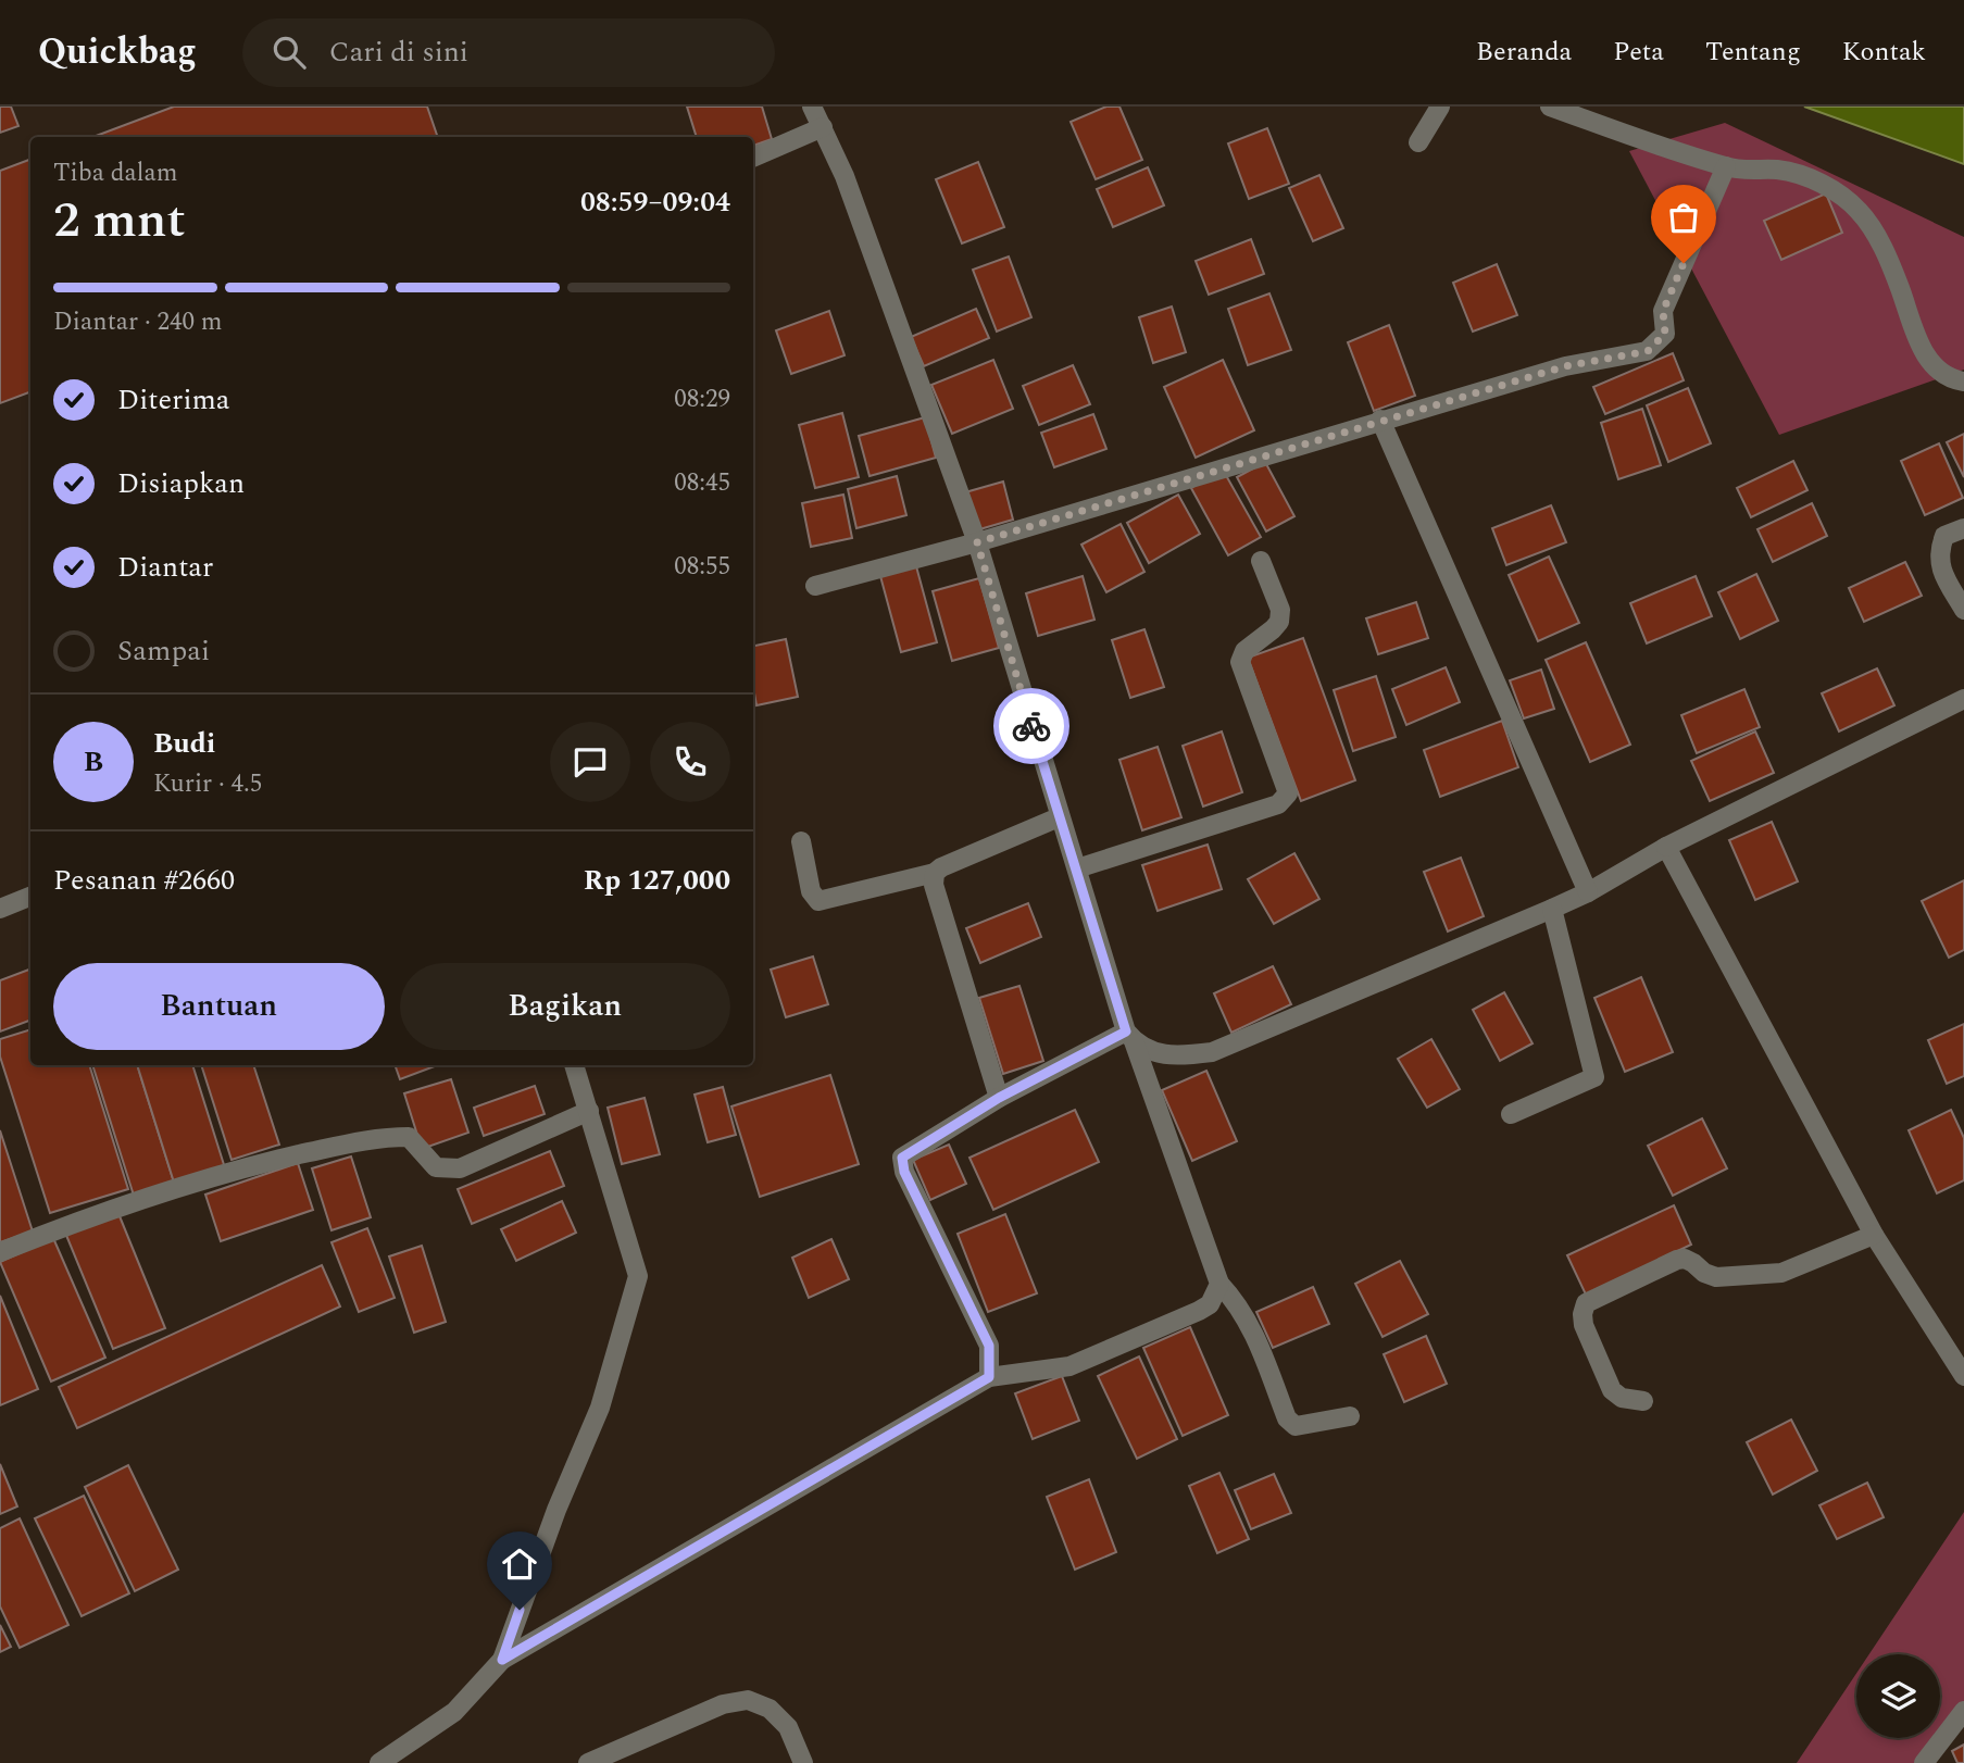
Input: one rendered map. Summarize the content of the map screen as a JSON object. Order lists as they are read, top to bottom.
{
  "page": {
    "header": "Quickbag",
    "search": "Cari di sini",
    "nav": [
      "Beranda",
      "Peta",
      "Tentang",
      "Kontak"
    ],
    "heading": ["2 mnt", "Tiba dalam", "08:59–09:04"],
    "panel": [
      "Budi",
      "Kurir · 4.5",
      "Pesanan #2660",
      "Rp 127,000"
    ],
    "bar": "Diantar · 240 m",
    "list": [
      ["Diterima", "08:29"],
      ["Disiapkan", "08:45"],
      ["Diantar", "08:55"],
      "Sampai"
    ],
    "round": "B",
    "buttons": ["Bantuan", "Bagikan"]
  }
}
